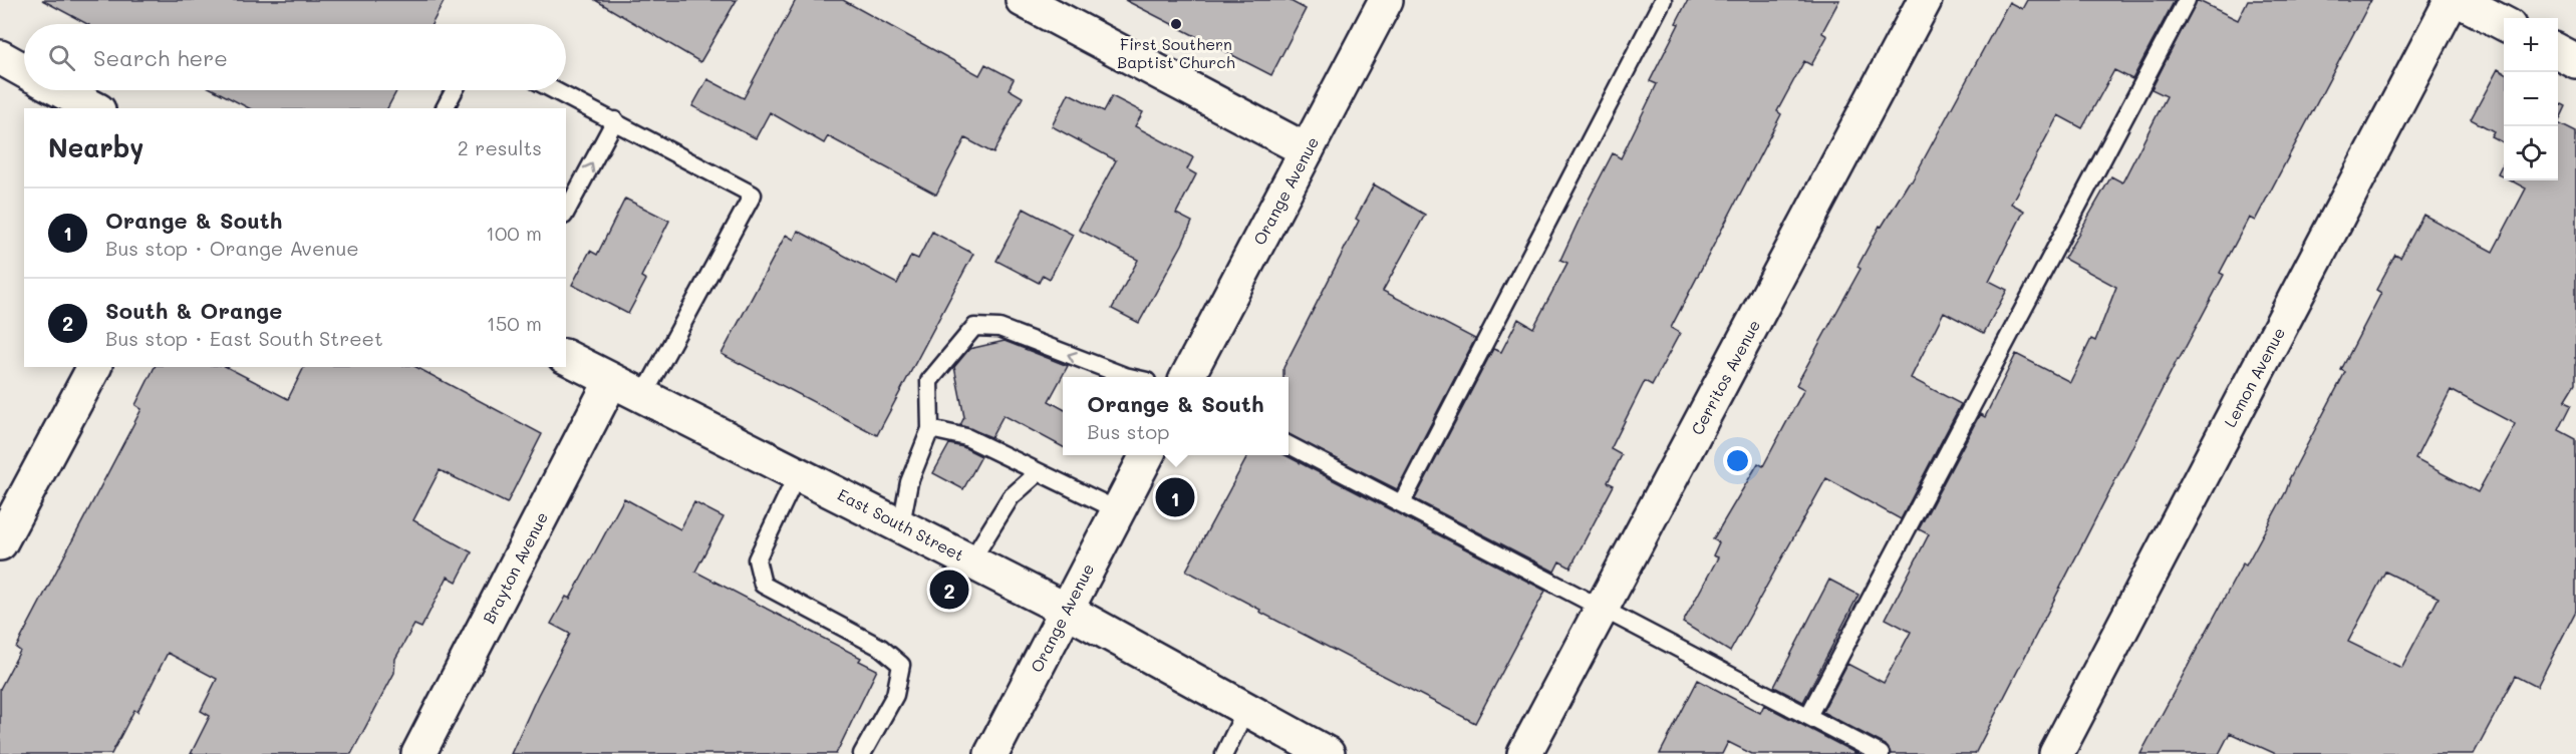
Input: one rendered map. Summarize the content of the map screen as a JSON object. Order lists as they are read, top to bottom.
{
  "streets": {
    "street": [
      "Orange Avenue",
      "Cerritos Avenue",
      "Lemon Avenue",
      "East South Street",
      "Brayton Avenue"
    ]
  },
  "crossings": [
    ["Orange Avenue", "East South Street"],
    ["East South Street", "Brayton Avenue"]
  ],
  "places": ["First Southern Baptist Church"],
  "page": {
    "map_buttons": ["+", "−"],
    "search": "Search here",
    "heading": ["Nearby", "2 results"],
    "list": [
      {
        "mark": "1",
        "name": "Orange & South",
        "note": "Bus stop · Orange Avenue",
        "value": "100 m"
      },
      {
        "mark": "2",
        "name": "South & Orange",
        "note": "Bus stop · East South Street",
        "value": "150 m"
      }
    ],
    "popup": ["Orange & South", "Bus stop"],
    "pins": ["1", "2"]
  }
}
